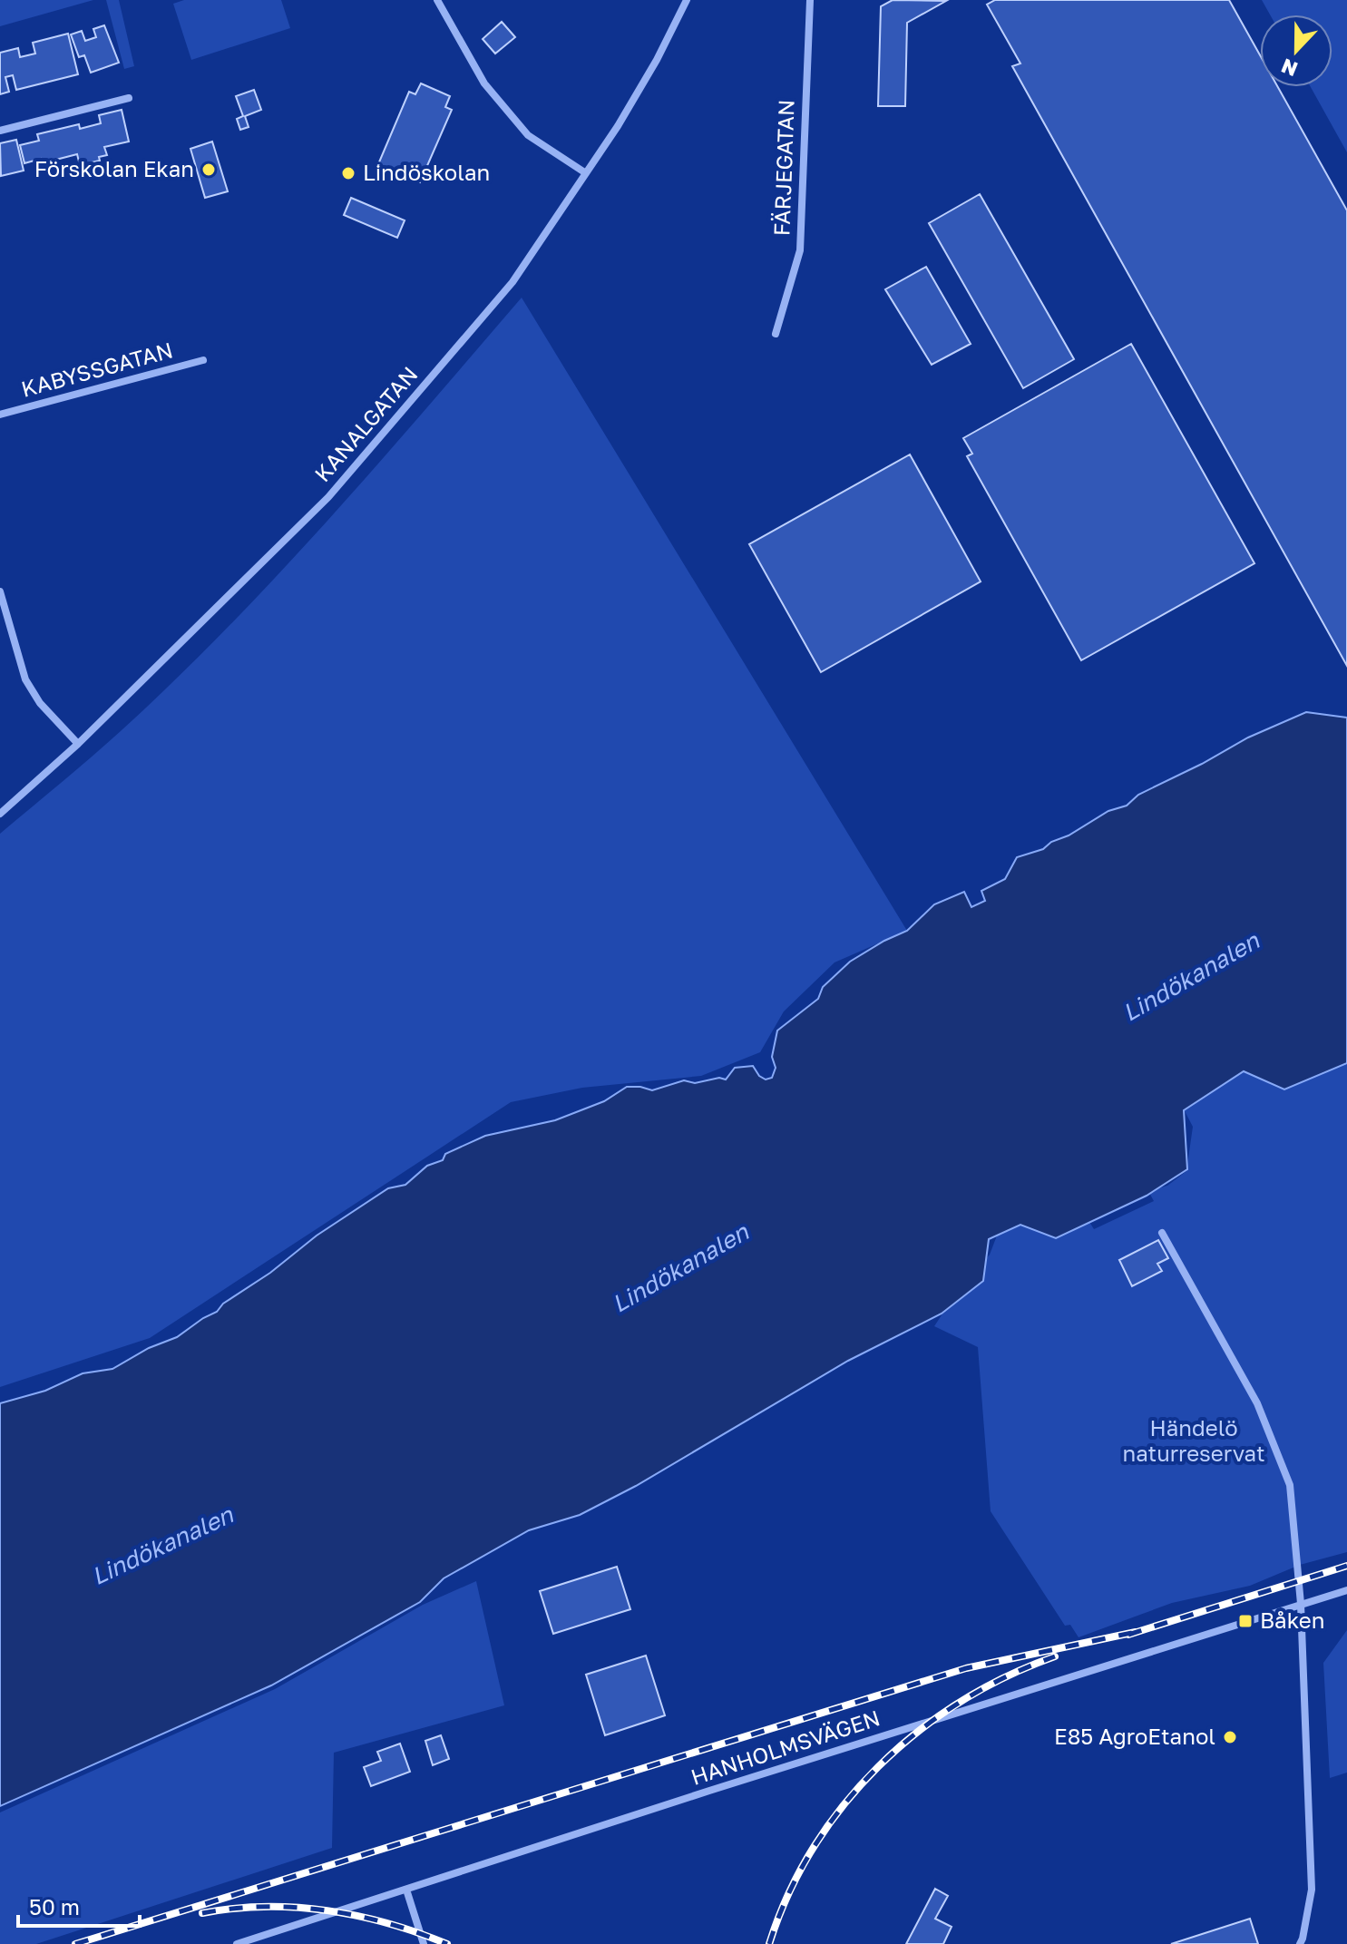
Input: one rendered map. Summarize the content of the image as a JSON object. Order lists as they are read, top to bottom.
{
  "streets": {
    "street": [
      "FÄRJEGATAN",
      "KABYSSGATAN",
      "KANALGATAN",
      "HANHOLMSVÄGEN"
    ]
  },
  "water": ["Lindökanalen"],
  "parks": ["Händelö naturreservat"],
  "places": {
    "other": ["Förskolan Ekan", "Lindöskolan", "E85 AgroEtanol"],
    "transit": ["Båken"]
  },
  "scale_bar": "50 m",
  "north": "bottom"
}
